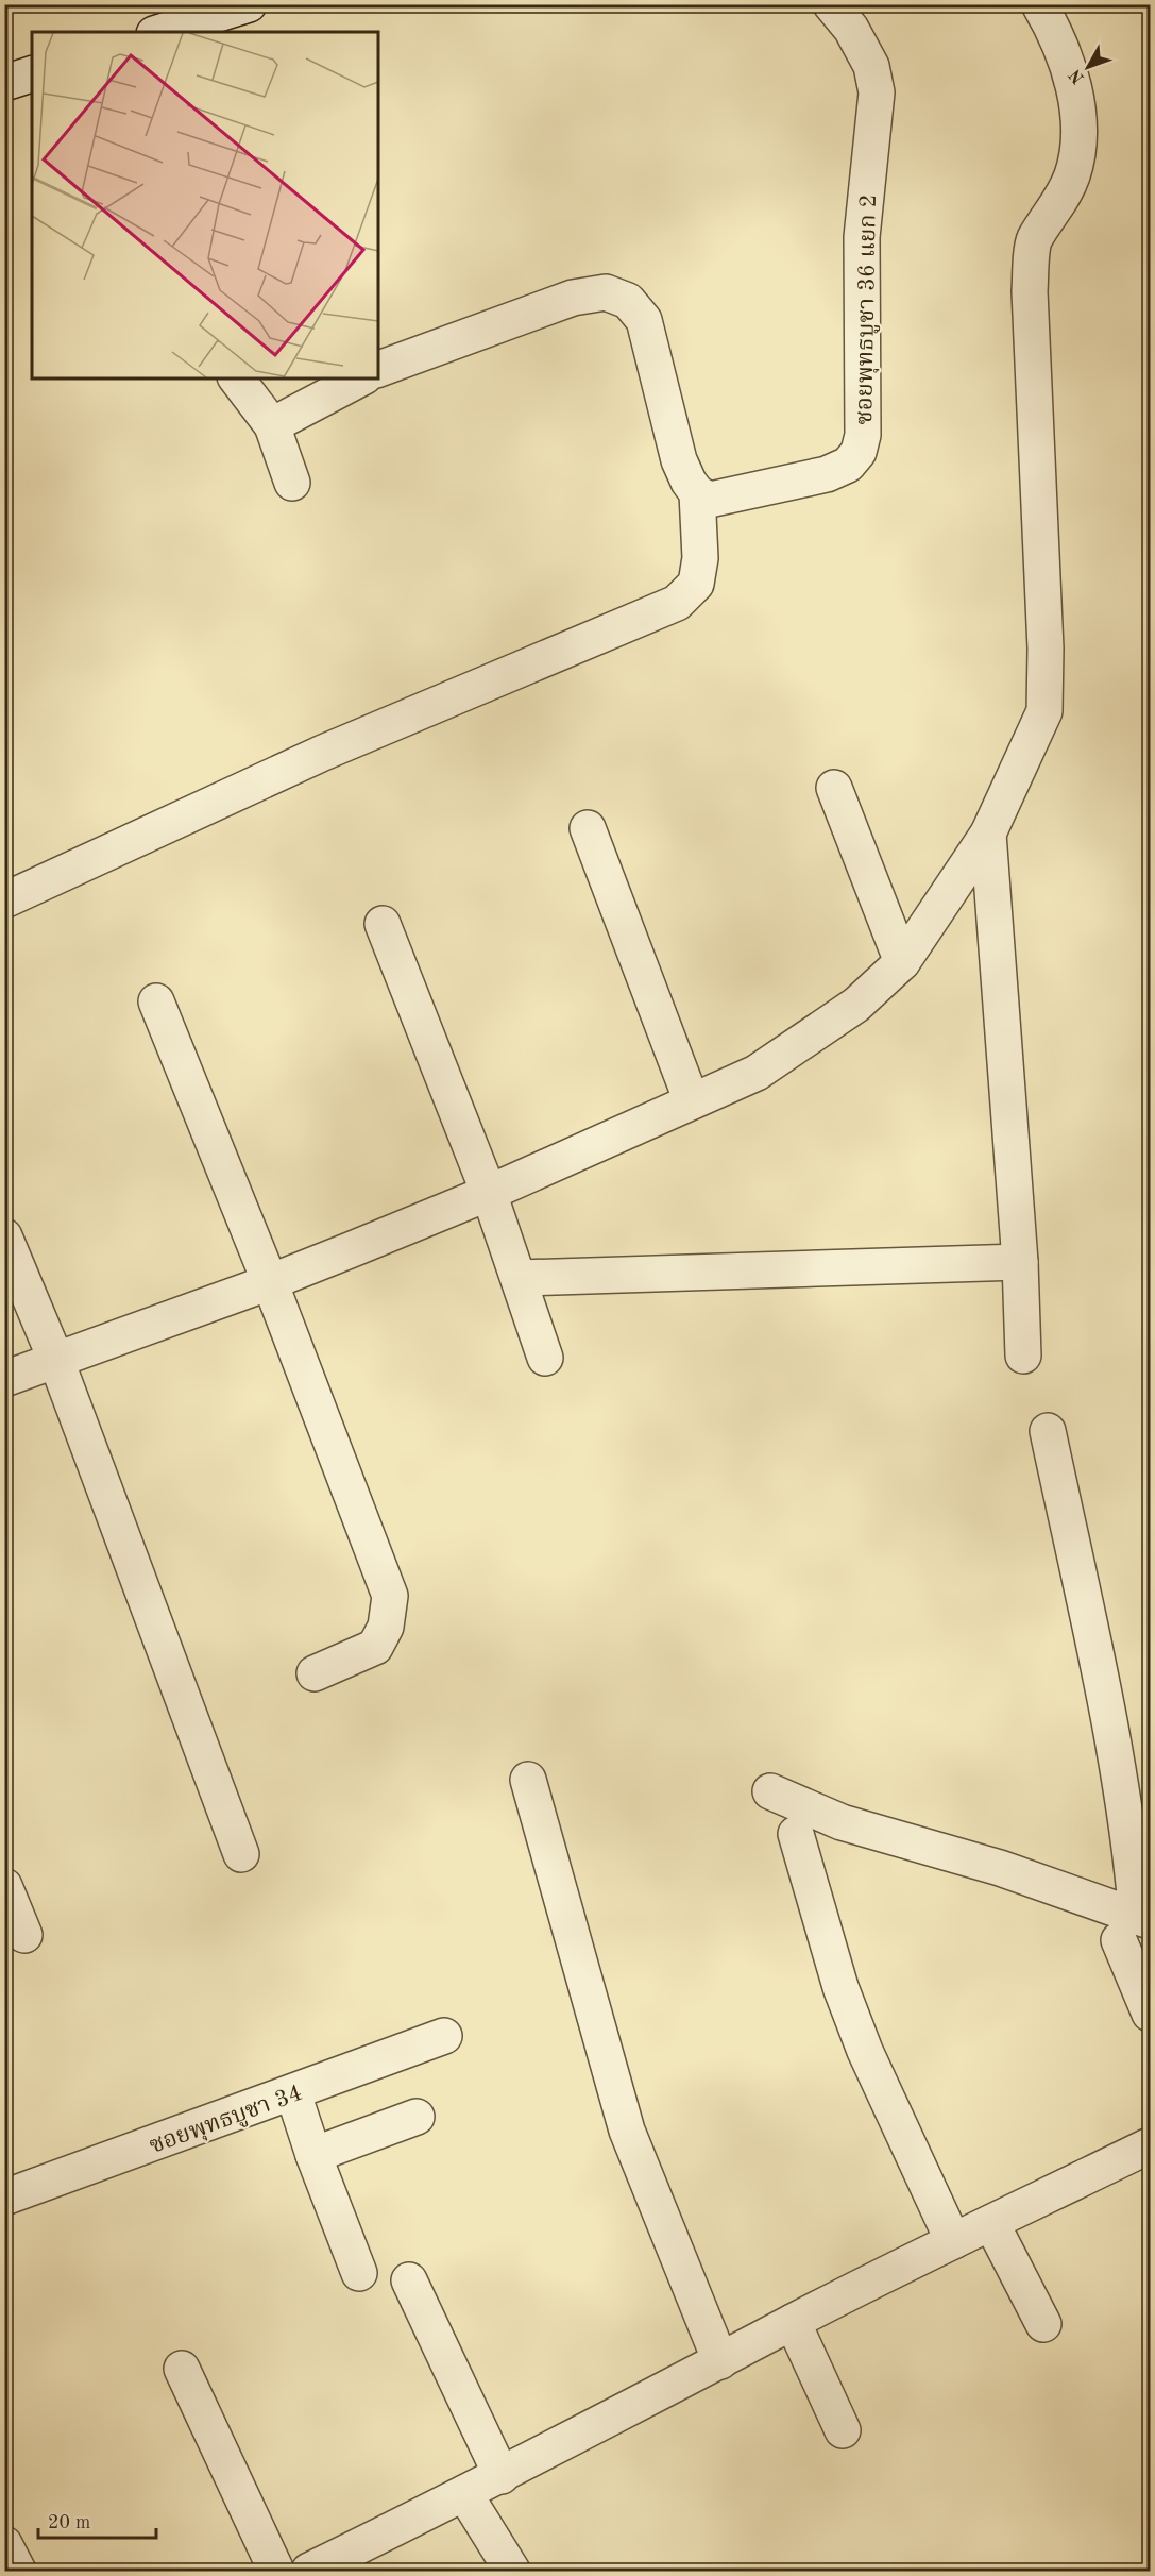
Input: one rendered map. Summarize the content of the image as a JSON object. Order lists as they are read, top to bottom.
{
  "streets": {
    "street": ["ซอยพุทธบูชา 36 แยก 2", "ซอยพุทธบูชา 34"]
  },
  "scale_bar": "20 m",
  "north": "bottom left"
}
